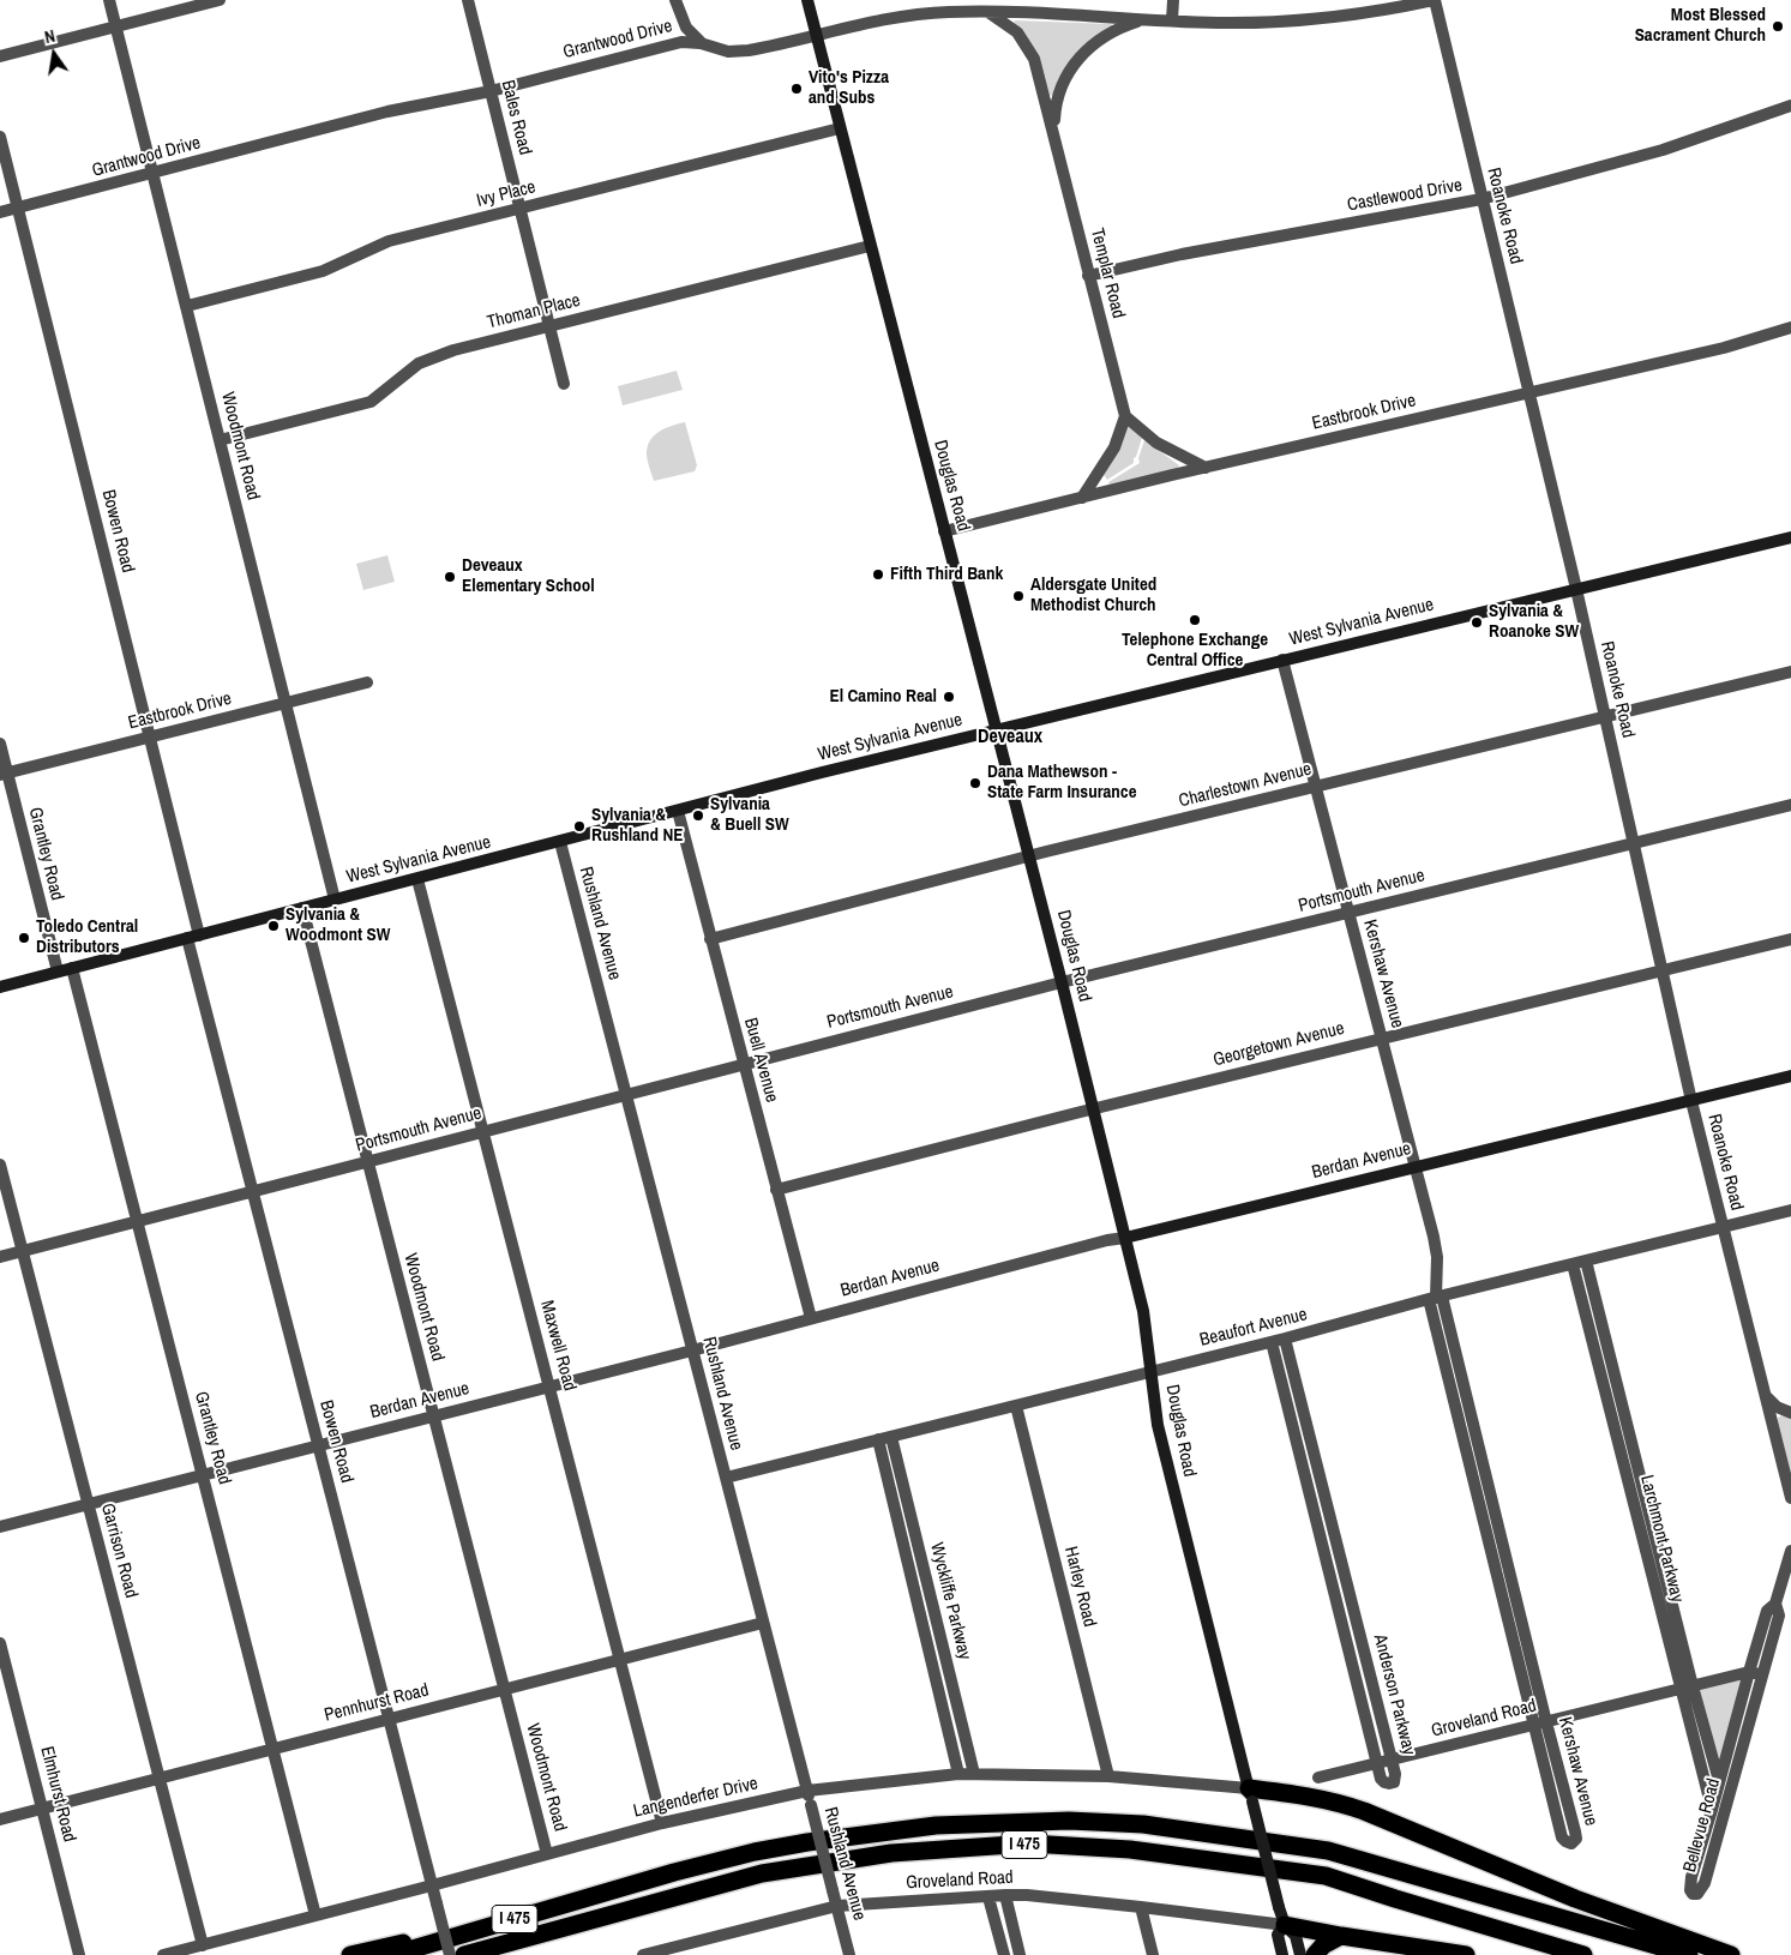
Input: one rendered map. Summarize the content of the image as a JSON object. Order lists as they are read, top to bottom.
{
  "streets": {
    "highway": ["I 475"],
    "street": [
      "Grantwood Drive",
      "Bales Road",
      "Ivy Place",
      "Castlewood Drive",
      "Roanoke Road",
      "Templar Road",
      "Thoman Place",
      "Eastbrook Drive",
      "Woodmont Road",
      "Douglas Road",
      "Bowen Road",
      "West Sylvania Avenue",
      "Charlestown Avenue",
      "Grantley Road",
      "Portsmouth Avenue",
      "Rushland Avenue",
      "Kershaw Avenue",
      "Georgetown Avenue",
      "Buell Avenue",
      "Berdan Avenue",
      "Beaufort Avenue",
      "Maxwell Road",
      "Larchmont Parkway",
      "Garrison Road",
      "Harley Road",
      "Wyckliffe Parkway",
      "Anderson Parkway",
      "Pennhurst Road",
      "Groveland Road",
      "Elmhurst Road",
      "Langenderfer Drive",
      "Bellevue Road"
    ]
  },
  "crossings": [
    ["Grantwood Drive", "Bales Road"],
    ["Grantwood Drive", "Roanoke Road"],
    ["Grantwood Drive", "Templar Road"],
    ["Grantwood Drive", "Woodmont Road"],
    ["Grantwood Drive", "Douglas Road"],
    ["Grantwood Drive", "Bowen Road"],
    ["Bales Road", "Ivy Place"],
    ["Bales Road", "Thoman Place"],
    ["Ivy Place", "Woodmont Road"],
    ["Ivy Place", "Douglas Road"],
    ["Castlewood Drive", "Roanoke Road"],
    ["Castlewood Drive", "Templar Road"],
    ["Roanoke Road", "Eastbrook Drive"],
    ["Roanoke Road", "West Sylvania Avenue"],
    ["Roanoke Road", "Charlestown Avenue"],
    ["Roanoke Road", "Portsmouth Avenue"],
    ["Roanoke Road", "Georgetown Avenue"],
    ["Roanoke Road", "Berdan Avenue"],
    ["Roanoke Road", "Beaufort Avenue"],
    ["Thoman Place", "Woodmont Road"],
    ["Thoman Place", "Douglas Road"],
    ["Eastbrook Drive", "Woodmont Road"],
    ["Eastbrook Drive", "Douglas Road"],
    ["Eastbrook Drive", "Bowen Road"],
    ["Eastbrook Drive", "Grantley Road"],
    ["Woodmont Road", "West Sylvania Avenue"],
    ["Woodmont Road", "Portsmouth Avenue"],
    ["Woodmont Road", "Berdan Avenue"],
    ["Woodmont Road", "Pennhurst Road"],
    ["Woodmont Road", "Langenderfer Drive"],
    ["Douglas Road", "West Sylvania Avenue"],
    ["Douglas Road", "Charlestown Avenue"],
    ["Douglas Road", "Portsmouth Avenue"],
    ["Douglas Road", "Georgetown Avenue"],
    ["Douglas Road", "Berdan Avenue"],
    ["Douglas Road", "Beaufort Avenue"],
    ["Douglas Road", "Groveland Road"],
    ["Douglas Road", "Langenderfer Drive"],
    ["Bowen Road", "West Sylvania Avenue"],
    ["Bowen Road", "Portsmouth Avenue"],
    ["Bowen Road", "Berdan Avenue"],
    ["Bowen Road", "Pennhurst Road"],
    ["Bowen Road", "Langenderfer Drive"],
    ["West Sylvania Avenue", "Grantley Road"],
    ["West Sylvania Avenue", "Rushland Avenue"],
    ["West Sylvania Avenue", "Kershaw Avenue"],
    ["West Sylvania Avenue", "Buell Avenue"],
    ["West Sylvania Avenue", "Maxwell Road"],
    ["Charlestown Avenue", "Kershaw Avenue"],
    ["Charlestown Avenue", "Buell Avenue"],
    ["Grantley Road", "Portsmouth Avenue"],
    ["Grantley Road", "Berdan Avenue"],
    ["Grantley Road", "Pennhurst Road"],
    ["Grantley Road", "Langenderfer Drive"],
    ["Portsmouth Avenue", "Rushland Avenue"],
    ["Portsmouth Avenue", "Kershaw Avenue"],
    ["Portsmouth Avenue", "Buell Avenue"],
    ["Portsmouth Avenue", "Maxwell Road"],
    ["Portsmouth Avenue", "Garrison Road"],
    ["Rushland Avenue", "Berdan Avenue"],
    ["Rushland Avenue", "Beaufort Avenue"],
    ["Rushland Avenue", "Pennhurst Road"],
    ["Rushland Avenue", "Groveland Road"],
    ["Rushland Avenue", "Langenderfer Drive"],
    ["Kershaw Avenue", "Georgetown Avenue"],
    ["Kershaw Avenue", "Berdan Avenue"],
    ["Kershaw Avenue", "Beaufort Avenue"],
    ["Kershaw Avenue", "Groveland Road"],
    ["Georgetown Avenue", "Buell Avenue"],
    ["Buell Avenue", "Berdan Avenue"],
    ["Berdan Avenue", "Maxwell Road"],
    ["Berdan Avenue", "Garrison Road"],
    ["Beaufort Avenue", "Larchmont Parkway"],
    ["Beaufort Avenue", "Harley Road"],
    ["Beaufort Avenue", "Wyckliffe Parkway"],
    ["Beaufort Avenue", "Anderson Parkway"],
    ["Maxwell Road", "Pennhurst Road"],
    ["Maxwell Road", "Langenderfer Drive"],
    ["Larchmont Parkway", "Groveland Road"],
    ["Larchmont Parkway", "Bellevue Road"],
    ["Garrison Road", "Pennhurst Road"],
    ["Garrison Road", "Langenderfer Drive"],
    ["Harley Road", "Langenderfer Drive"],
    ["Wyckliffe Parkway", "Langenderfer Drive"],
    ["Anderson Parkway", "Groveland Road"],
    ["Pennhurst Road", "Elmhurst Road"],
    ["Groveland Road", "Bellevue Road"]
  ],
  "districts": ["Deveaux"],
  "places": [
    "Most Blessed Sacrament Church",
    "Vito's Pizza and Subs",
    "Fifth Third Bank",
    "Deveaux Elementary School",
    "Aldersgate United Methodist Church",
    "Telephone Exchange Central Office",
    "Sylvania & Roanoke SW",
    "El Camino Real",
    "Dana Mathewson - State Farm Insurance",
    "Sylvania & Buell SW",
    "Sylvania & Rushland NE",
    "Sylvania & Woodmont SW",
    "Toledo Central Distributors"
  ],
  "north": "top"
}
